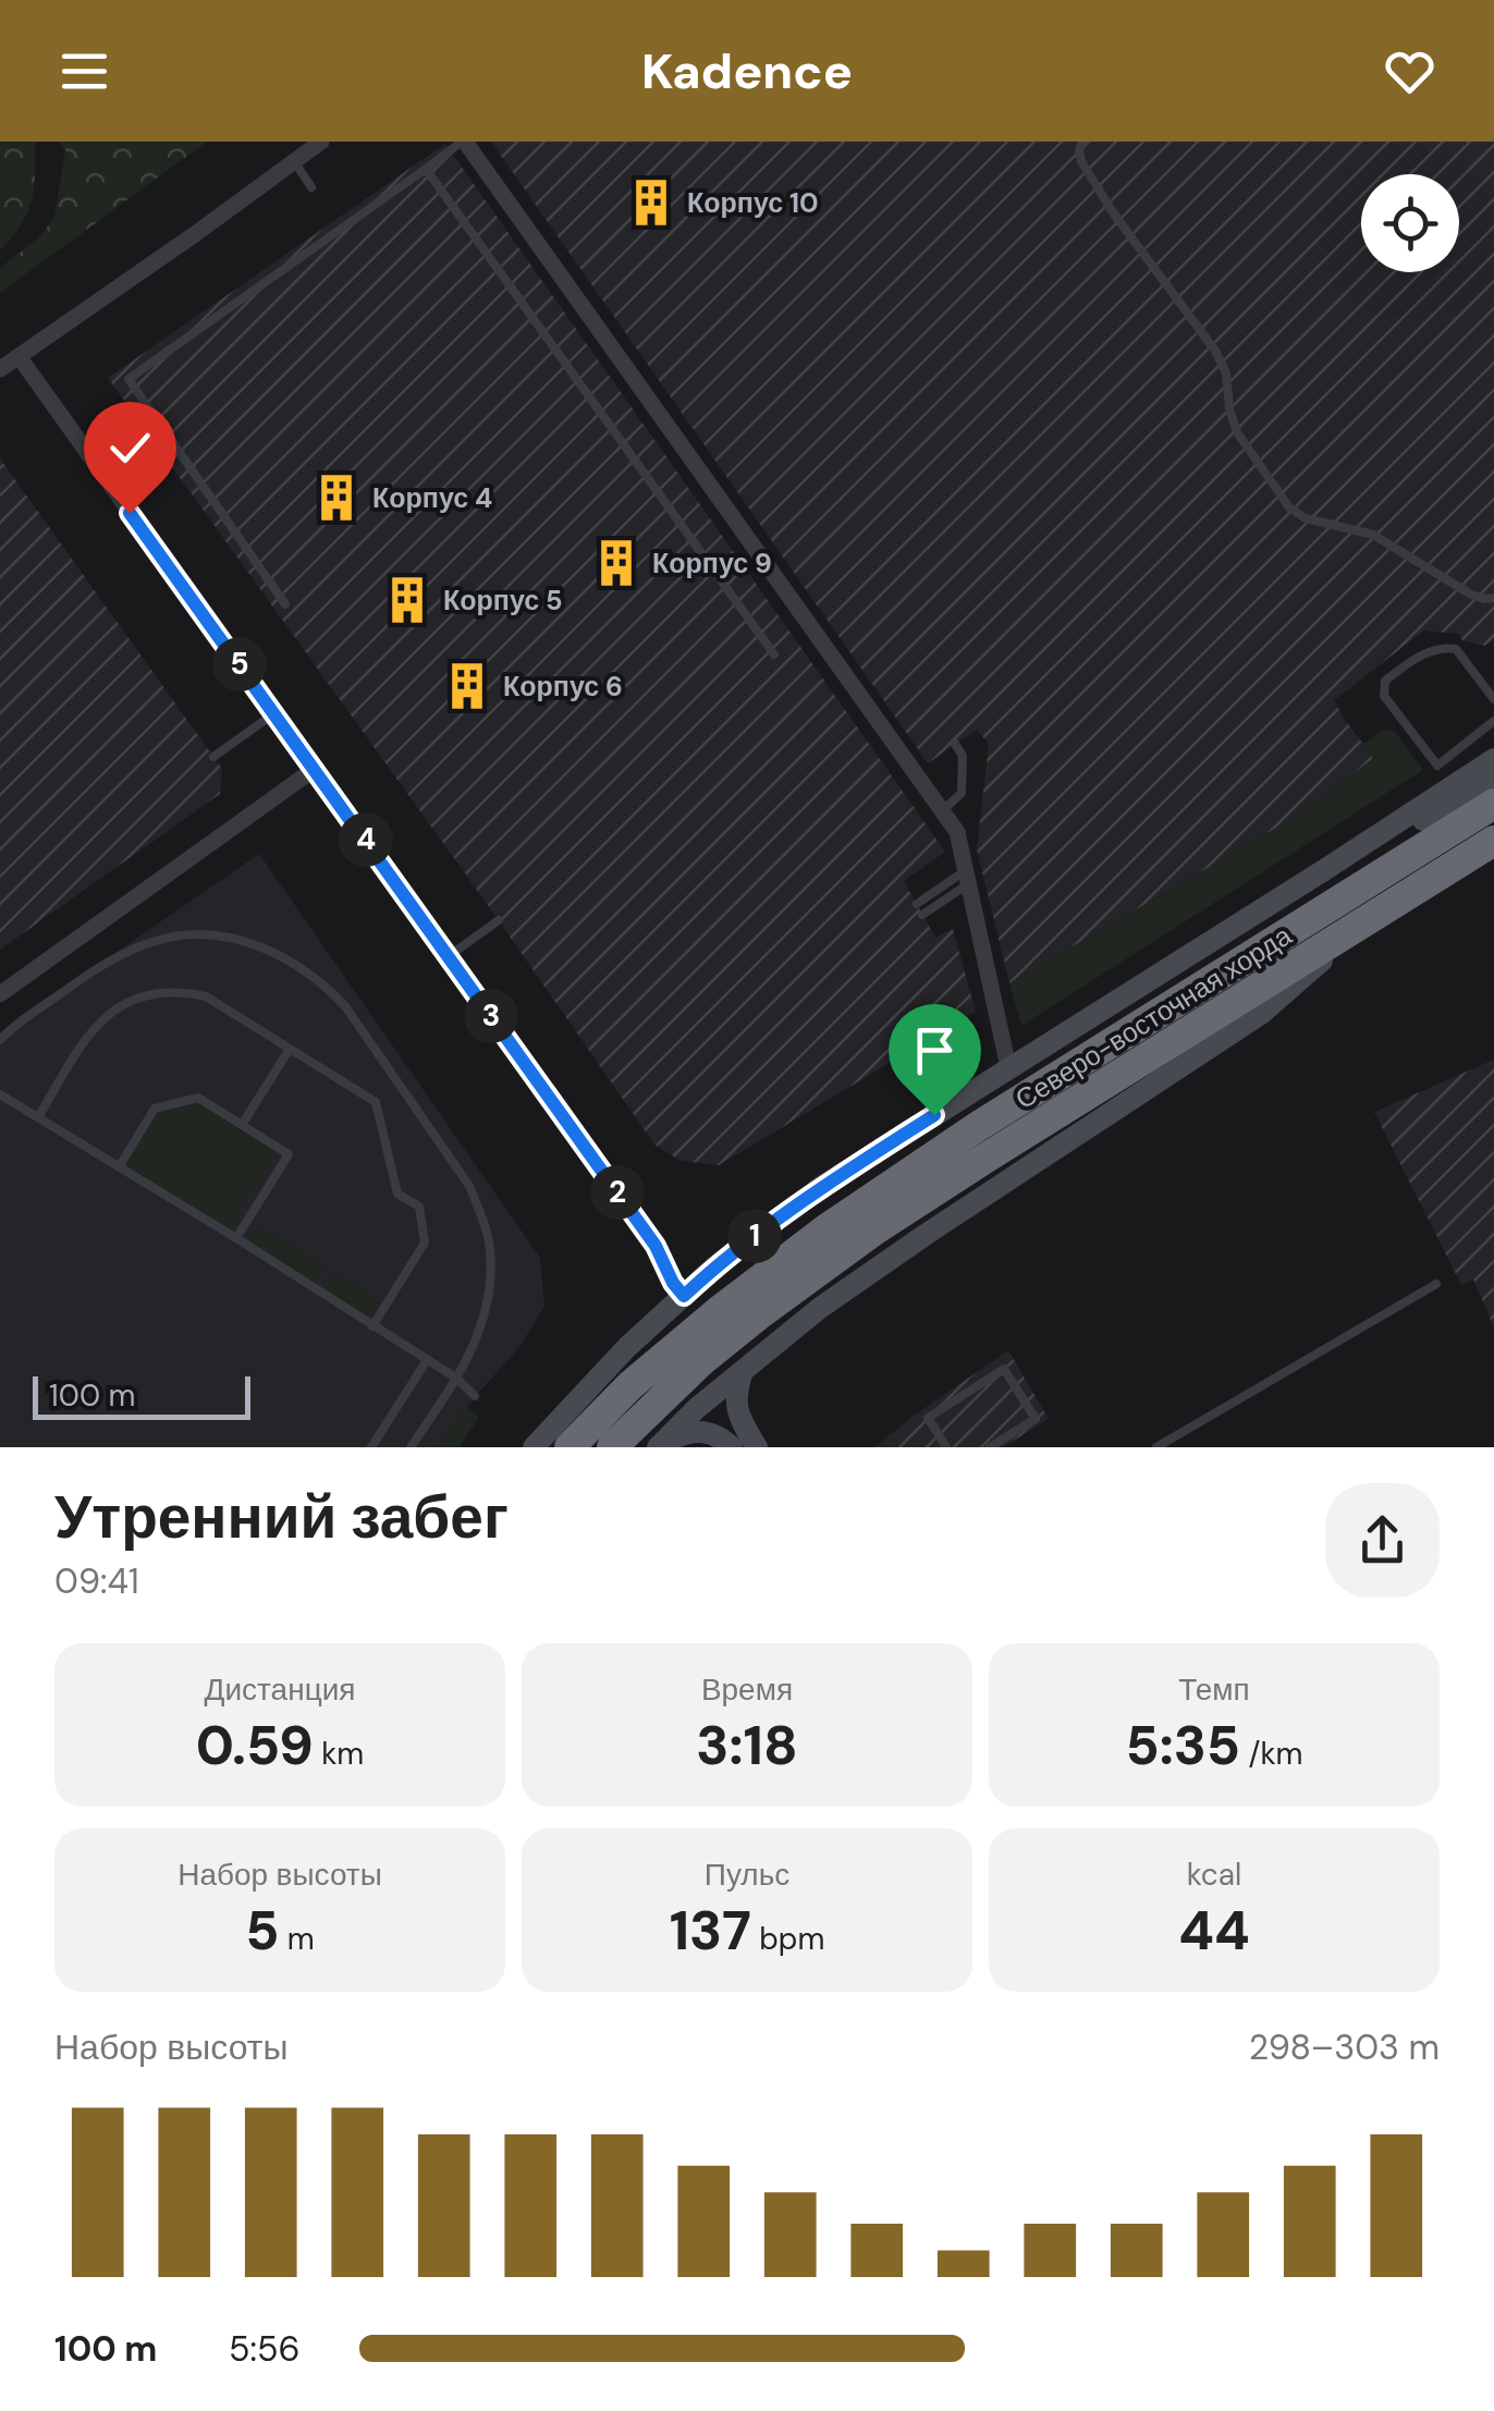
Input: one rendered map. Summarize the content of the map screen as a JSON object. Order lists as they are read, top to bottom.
{
  "streets": {
    "highway": ["Северо-восточная хорда"]
  },
  "places": {
    "building": [
      "Корпус 10",
      "Корпус 4",
      "Корпус 9",
      "Корпус 5",
      "Корпус 6"
    ]
  },
  "scale_bar": "100 m",
  "page": {
    "header": "Kadence",
    "pins": [
      "5",
      "4",
      "3",
      "2",
      "1"
    ],
    "scale": "100 m",
    "heading": ["Утренний забег", "09:41"],
    "stats": [
      ["Дистанция", "0.59 km"],
      ["Время", "3:18"],
      ["Темп", "5:35 /km"],
      ["Набор высоты", "5 m"],
      ["Пульс", "137 bpm"],
      ["kcal", "44"]
    ],
    "chart": ["Набор высоты", "298–303 m"],
    "list": [
      {
        "name": "100 m",
        "note": "5:56"
      }
    ]
  }
}
